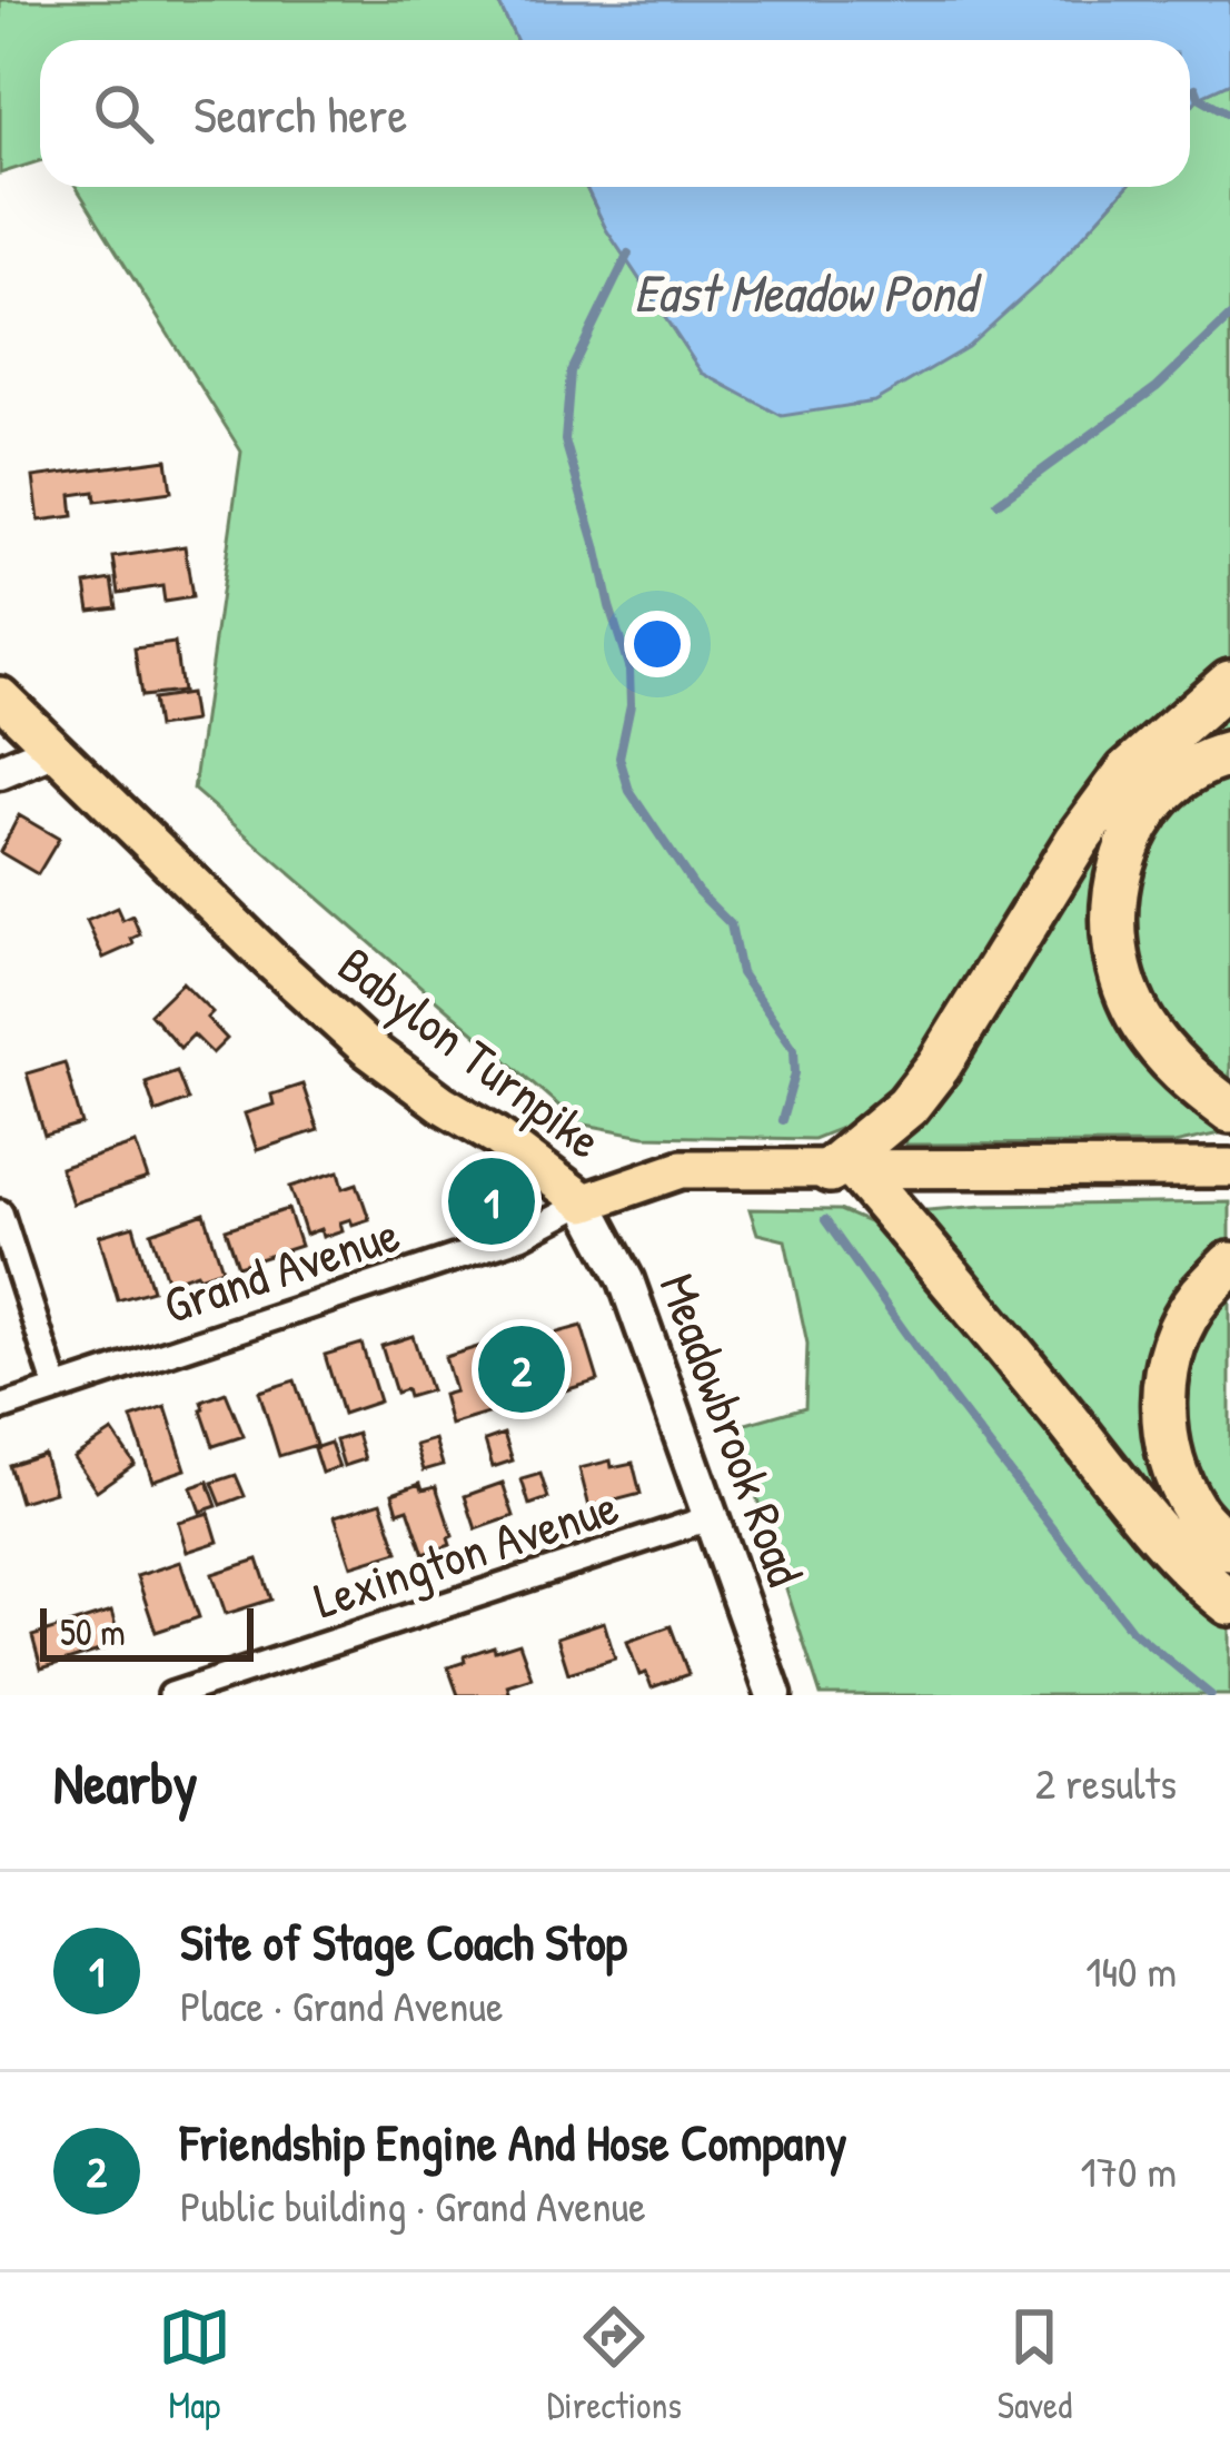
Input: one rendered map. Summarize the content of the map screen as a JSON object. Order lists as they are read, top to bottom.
{
  "streets": {
    "main road": ["Babylon Turnpike"],
    "street": ["Grand Avenue", "Meadowbrook Road", "Lexington Avenue"]
  },
  "crossings": [
    ["Babylon Turnpike", "Grand Avenue"],
    ["Babylon Turnpike", "Meadowbrook Road"],
    ["Grand Avenue", "Meadowbrook Road"],
    ["Meadowbrook Road", "Lexington Avenue"]
  ],
  "water": ["East Meadow Pond"],
  "scale_bar": "50 m",
  "page": {
    "search": "Search here",
    "pins": ["1", "2"],
    "scale": "50 m",
    "heading": ["Nearby", "2 results"],
    "list": [
      {
        "mark": "1",
        "name": "Site of Stage Coach Stop",
        "note": "Place · Grand Avenue",
        "value": "140 m"
      },
      {
        "mark": "2",
        "name": "Friendship Engine And Hose Company",
        "note": "Public building · Grand Avenue",
        "value": "170 m"
      }
    ],
    "nav": ["Map", "Directions", "Saved"]
  }
}
